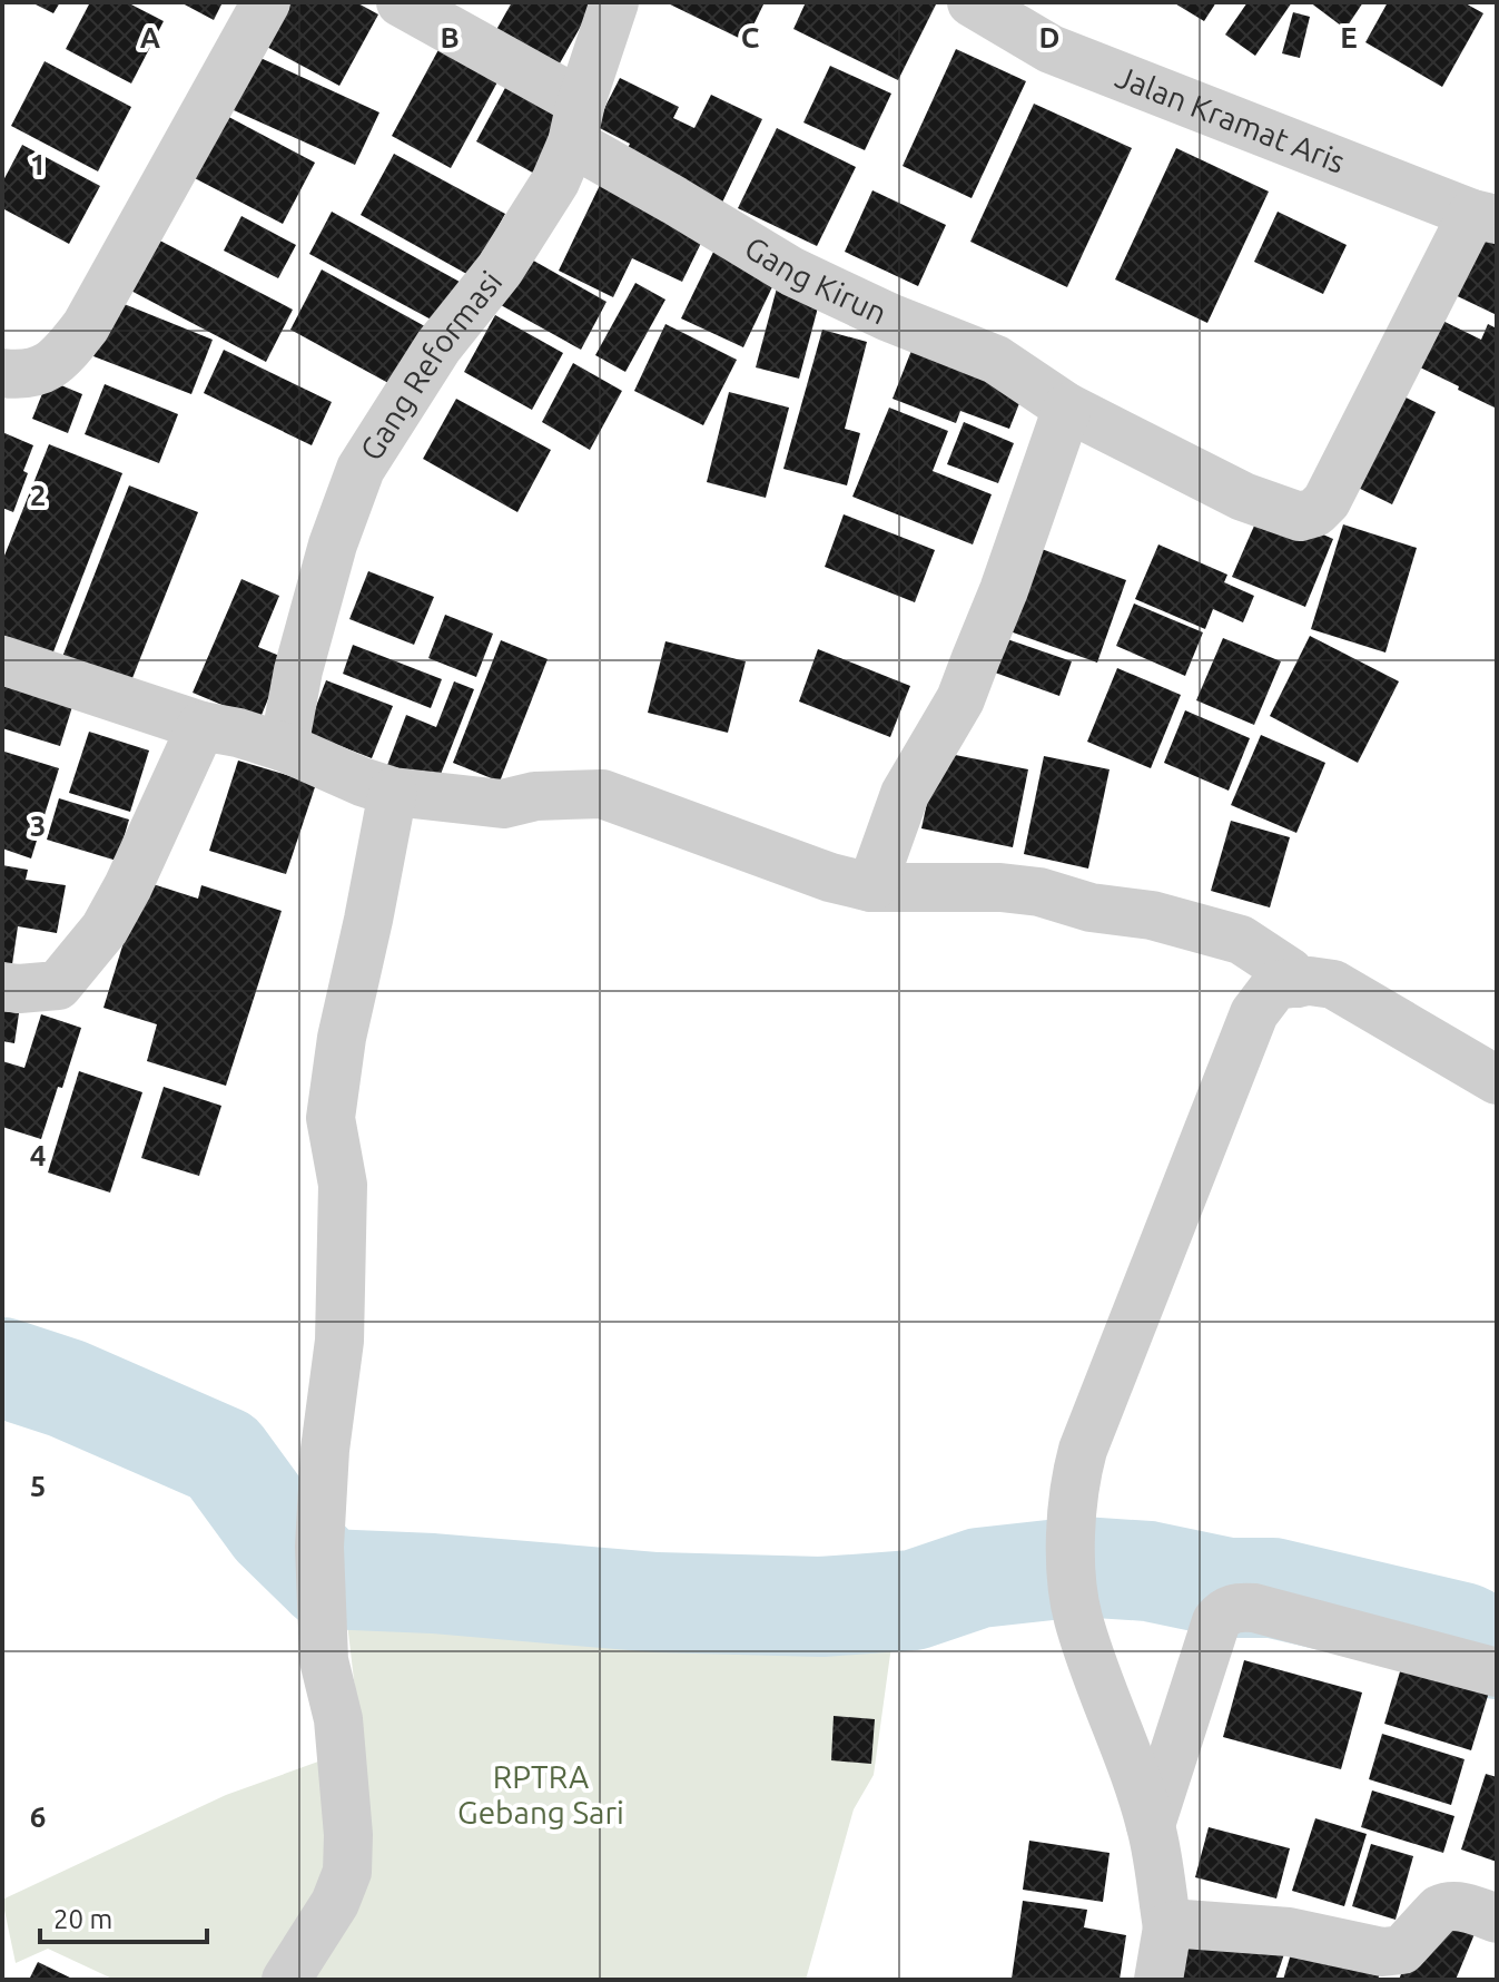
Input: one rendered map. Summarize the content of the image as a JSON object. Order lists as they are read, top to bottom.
{
  "streets": {
    "street": ["Jalan Kramat Aris", "Gang Kirun", "Gang Reformasi"]
  },
  "crossings": [
    ["Jalan Kramat Aris", "Gang Kirun"],
    ["Gang Kirun", "Gang Reformasi"]
  ],
  "parks": ["RPTRA Gebang Sari"],
  "scale_bar": "20 m",
  "grid": {
    "columns": [
      "A",
      "B",
      "C",
      "D",
      "E"
    ],
    "rows": [
      "1",
      "2",
      "3",
      "4",
      "5",
      "6"
    ]
  }
}
